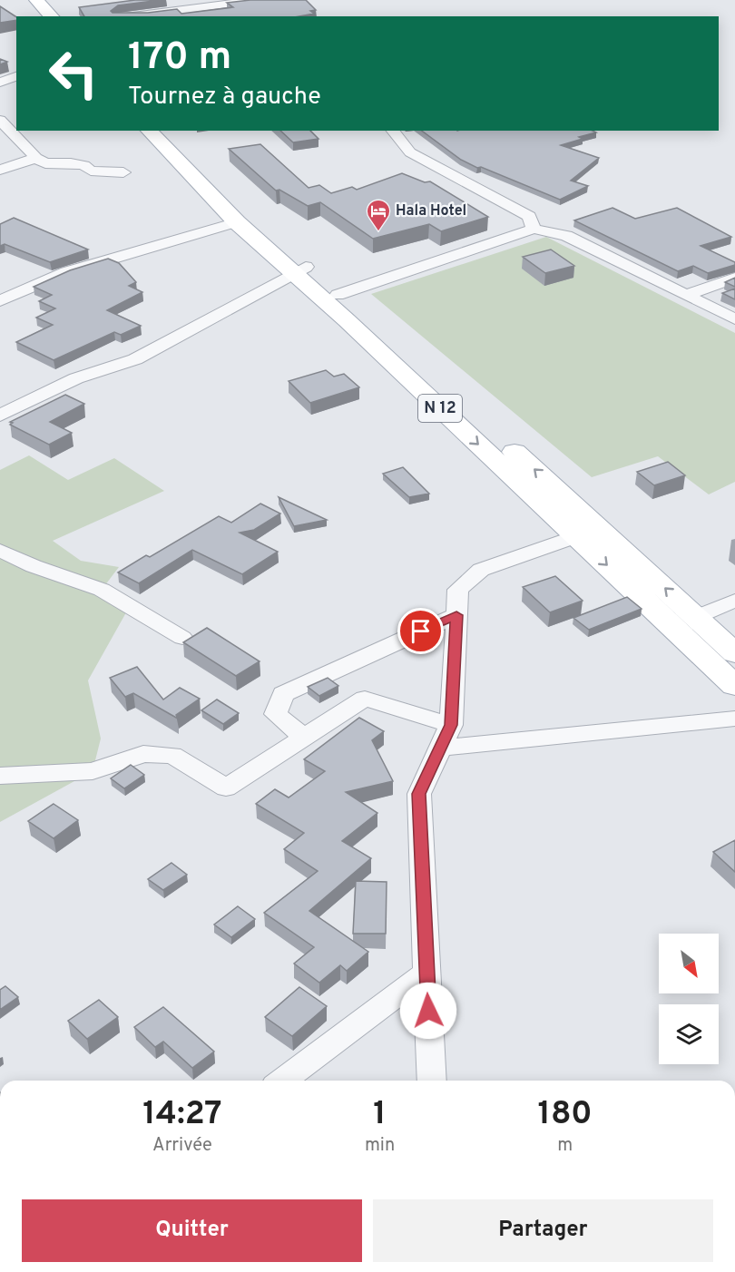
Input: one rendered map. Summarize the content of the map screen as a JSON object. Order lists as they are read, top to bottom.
{
  "streets": {
    "main road": ["N 12"]
  },
  "places": {
    "hotel": ["Hala Hotel"]
  },
  "north": "bottom right",
  "page": {
    "turn": ["170 m", "Tournez à gauche"],
    "eta": [
      "14:27",
      "Arrivée",
      "1",
      "min",
      "180",
      "m"
    ],
    "buttons": ["Quitter", "Partager"]
  }
}
